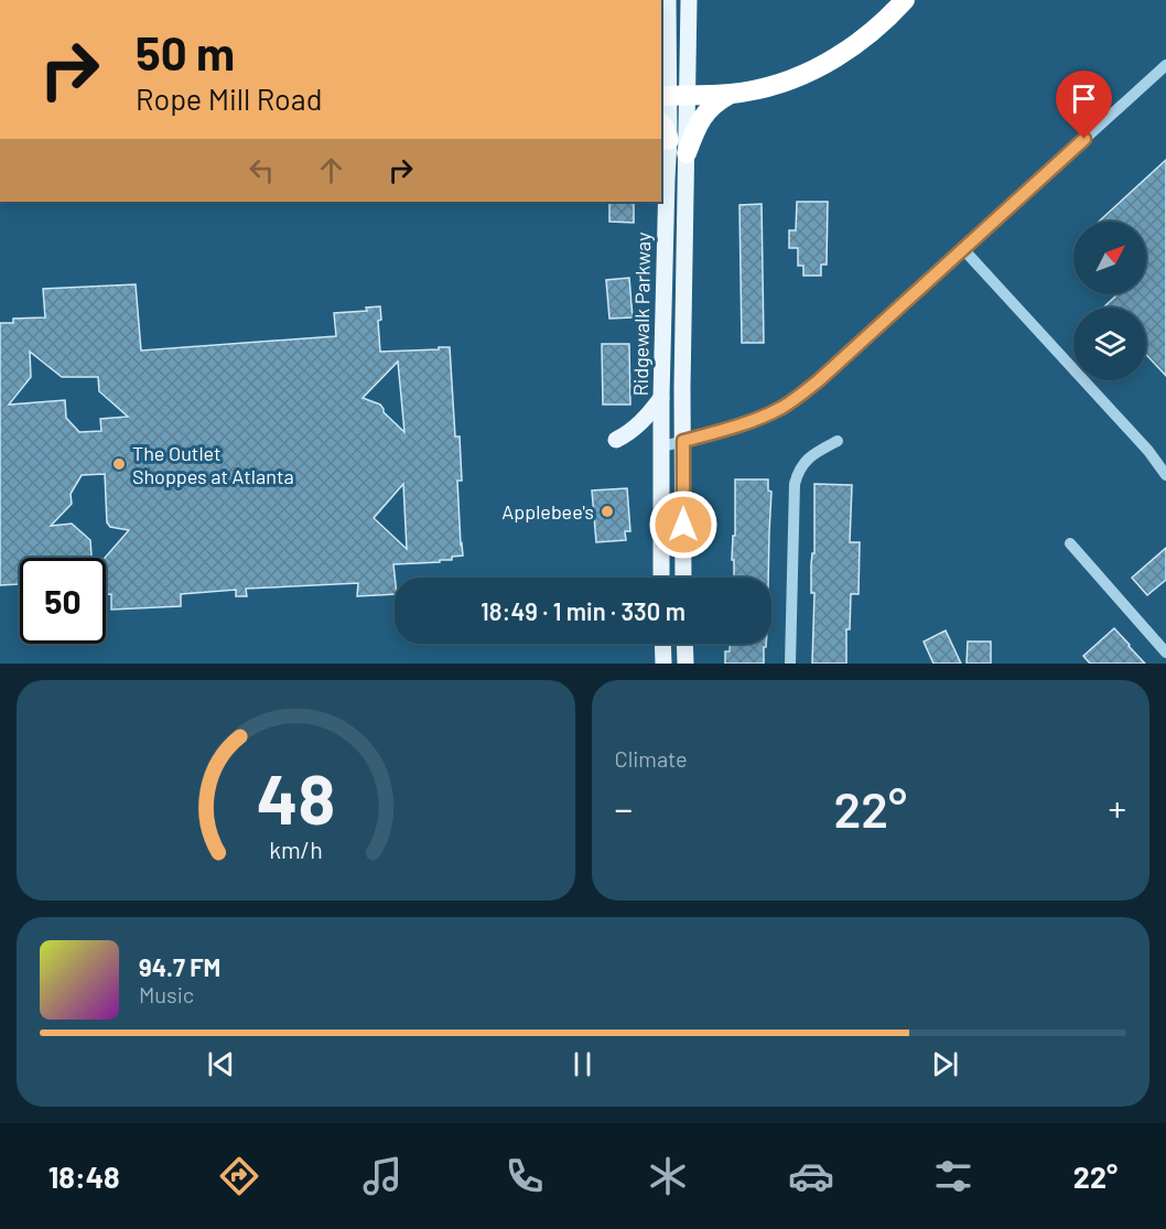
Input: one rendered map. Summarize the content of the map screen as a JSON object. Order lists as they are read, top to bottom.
{
  "streets": {
    "main road": ["Ridgewalk Parkway"]
  },
  "places": ["The Outlet Shoppes at Atlanta", "Applebee's"],
  "north": "top right",
  "page": {
    "turn": ["50 m", "Rope Mill Road"],
    "limit": "50",
    "trip": "18:49 · 1 min · 330 m",
    "tile": "Climate",
    "heat": ["−", "22°", "+"],
    "song": ["94.7 FM", "Music"],
    "tabs": ["18:48", "22°"],
    "gauge": ["48", "km/h"]
  }
}
